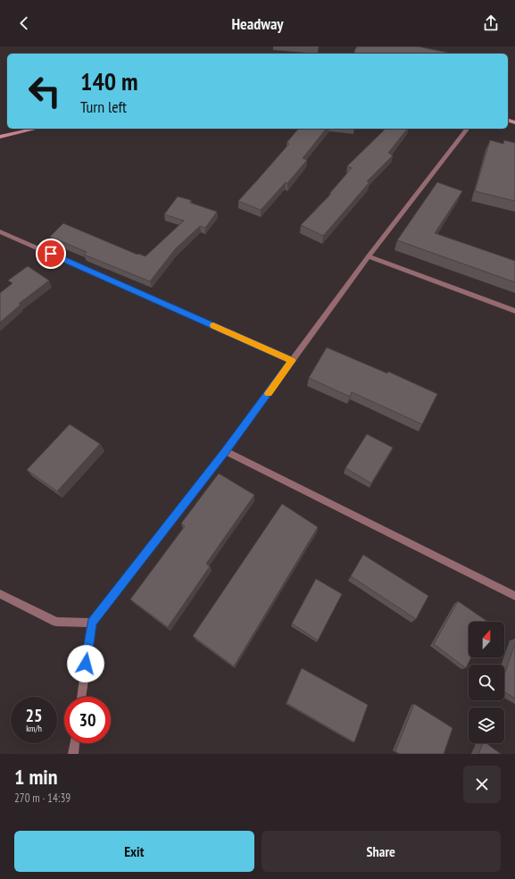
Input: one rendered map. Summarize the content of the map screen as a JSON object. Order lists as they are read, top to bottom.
{
  "north": "top",
  "page": {
    "header": "Headway",
    "turn": ["140 m", "Turn left"],
    "speed": "25 km/h",
    "limit": "30",
    "heading": ["1 min", "270 m · 14:39"],
    "buttons": ["Exit", "Share"]
  }
}
